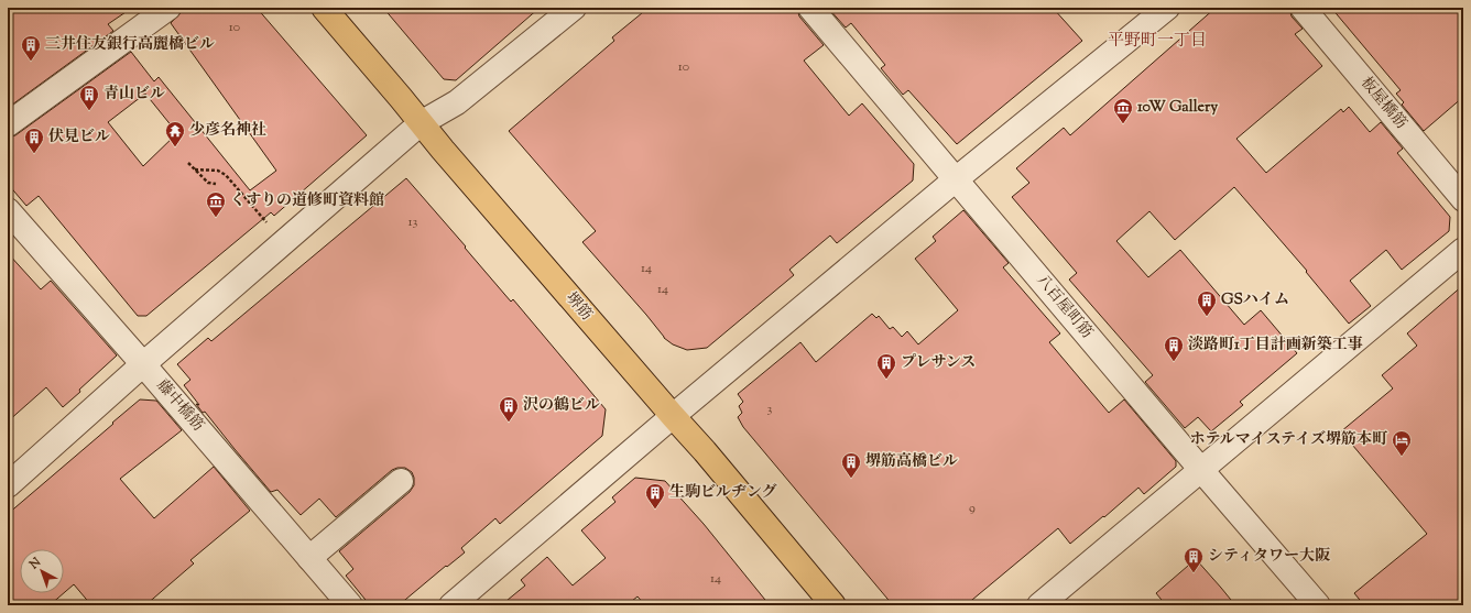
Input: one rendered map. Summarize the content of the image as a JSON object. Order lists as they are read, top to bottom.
{
  "streets": {
    "main road": ["堺筋"],
    "street": ["板屋橋筋", "八百屋町筋", "藤中橋筋"]
  },
  "districts": ["平野町一丁目"],
  "places": {
    "building": [
      "三井住友銀行高麗橋ビル",
      "青山ビル",
      "伏見ビル",
      "GSハイム",
      "淡路町1丁目計画新築工事",
      "プレサンス",
      "沢の鶴ビル",
      "堺筋高橋ビル",
      "生駒ビルヂング",
      "シティタワー大阪"
    ],
    "museum": ["10W Gallery", "くすりの道修町資料館"],
    "temple": ["少彦名神社"],
    "hotel": ["ホテルマイステイズ堺筋本町"]
  },
  "house_numbers": [
    "10",
    "10",
    "13",
    "14",
    "14",
    "3",
    "9",
    "14"
  ],
  "north": "top left"
}
